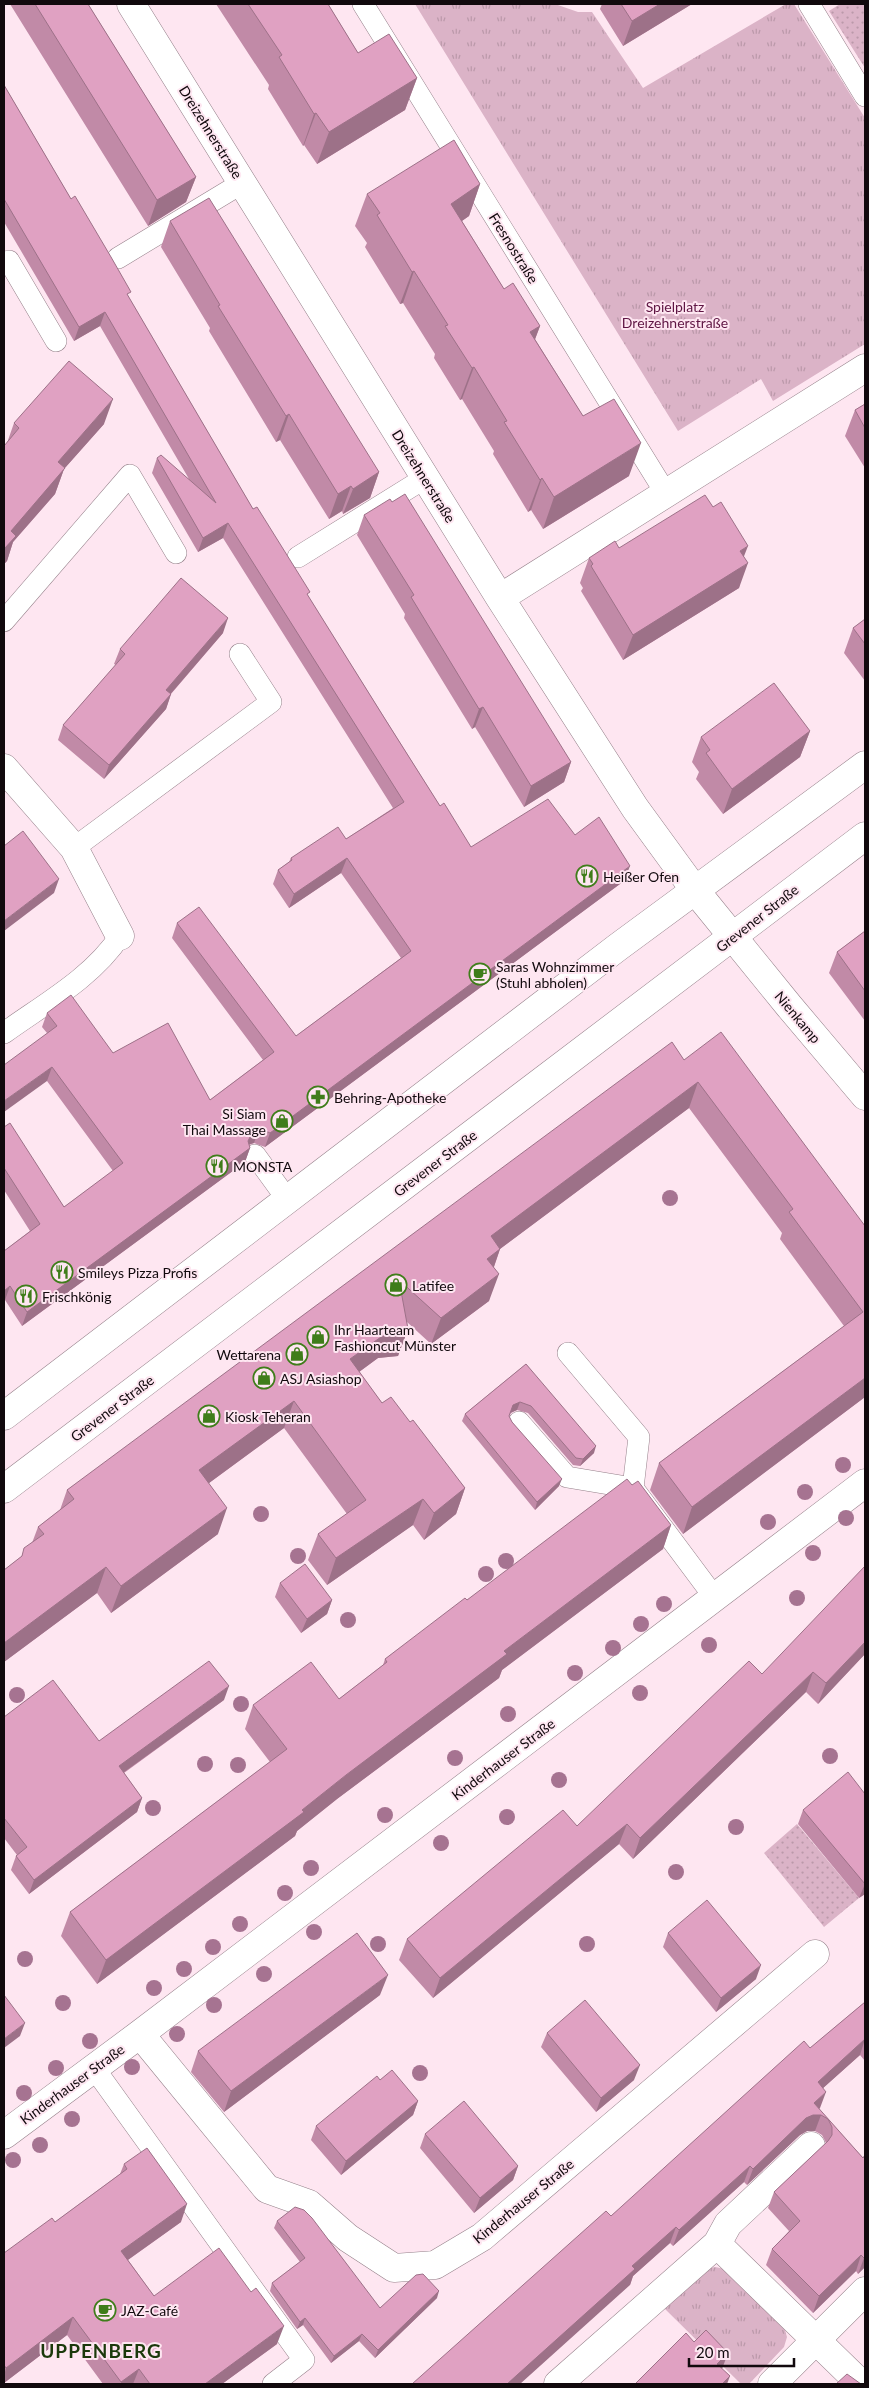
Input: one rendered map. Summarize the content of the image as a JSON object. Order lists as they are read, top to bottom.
{
  "streets": {
    "street": [
      "Dreizehnerstraße",
      "Grevener Straße",
      "Nienkamp",
      "Kinderhauser Straße"
    ],
    "lane": ["Fresnostraße"]
  },
  "crossings": [
    ["Dreizehnerstraße", "Grevener Straße"],
    ["Dreizehnerstraße", "Nienkamp"],
    ["Grevener Straße", "Nienkamp"]
  ],
  "districts": ["UPPENBERG"],
  "parks": ["Spielplatz Dreizehnerstraße"],
  "places": {
    "restaurant": [
      "Heißer Ofen",
      "MONSTA",
      "Smileys Pizza Profis",
      "Frischkönig"
    ],
    "cafe": ["Saras Wohnzimmer (Stuhl abholen)", "JAZ-Café"],
    "pharmacy": ["Behring-Apotheke"],
    "shop": [
      "Si Siam Thai Massage",
      "Latifee",
      "Ihr Haarteam Fashioncut Münster",
      "Wettarena",
      "ASJ Asiashop",
      "Kiosk Teheran"
    ]
  },
  "scale_bar": "20 m"
}
